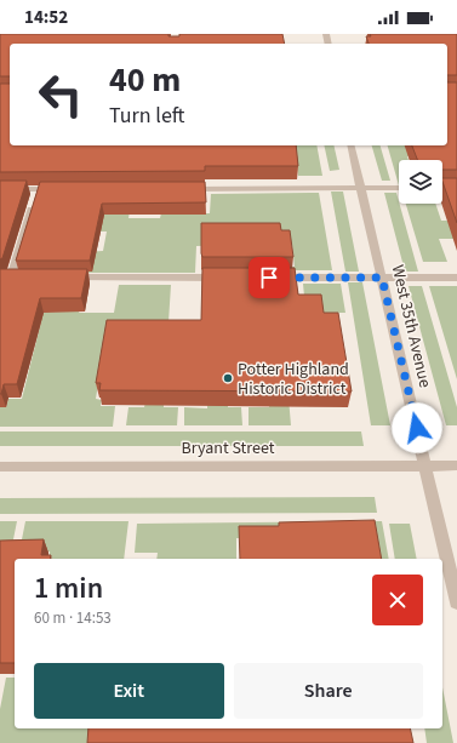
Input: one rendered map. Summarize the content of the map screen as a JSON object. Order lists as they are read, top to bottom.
{
  "streets": {
    "street": ["West 35th Avenue", "Bryant Street"]
  },
  "crossings": [
    ["West 35th Avenue", "Bryant Street"]
  ],
  "places": ["Potter Highland Historic District"],
  "page": {
    "status": "14:52",
    "turn": ["40 m", "Turn left"],
    "heading": ["1 min", "60 m · 14:53"],
    "buttons": ["Exit", "Share"]
  }
}
